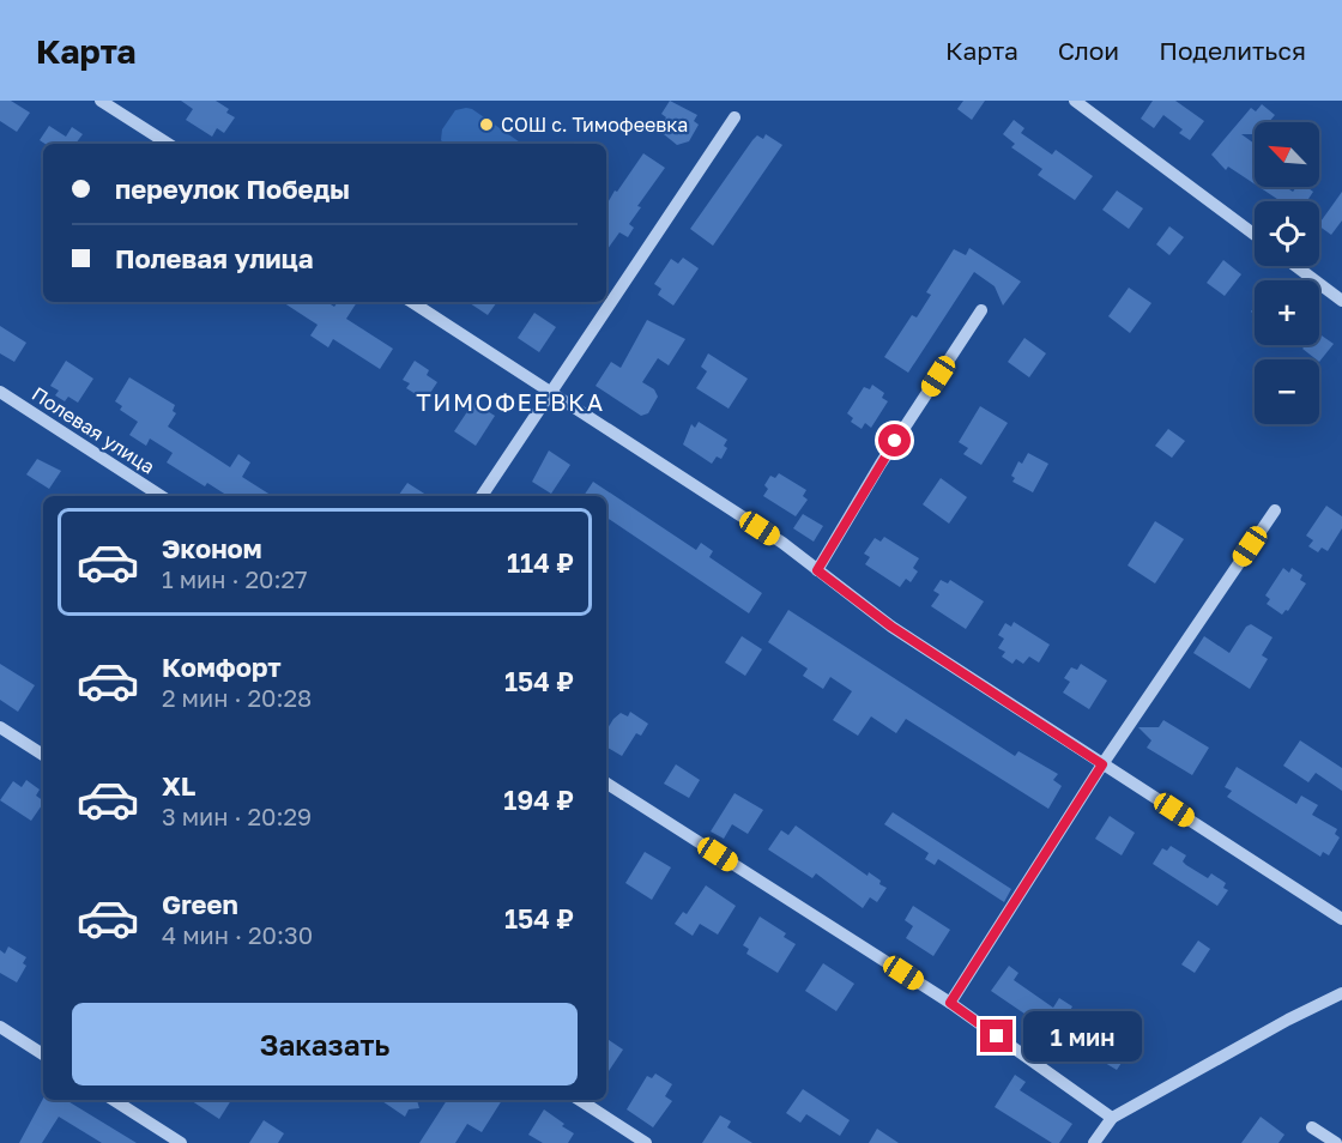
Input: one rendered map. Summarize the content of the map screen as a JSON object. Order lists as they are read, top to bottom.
{
  "streets": {
    "street": ["Полевая улица"]
  },
  "districts": ["ТИМОФЕЕВКА"],
  "places": ["СОШ с. Тимофеевка"],
  "north": "top left",
  "page": {
    "header": "Карта",
    "nav": ["Карта", "Слои", "Поделиться"],
    "map_buttons": ["+", "−"],
    "banner": ["переулок Победы", "Полевая улица"],
    "list": [
      {
        "name": "Эконом",
        "note": "1 мин · 20:27",
        "value": "114 ₽"
      },
      {
        "name": "Комфорт",
        "note": "2 мин · 20:28",
        "value": "154 ₽"
      },
      {
        "name": "XL",
        "note": "3 мин · 20:29",
        "value": "194 ₽"
      },
      {
        "name": "Green",
        "note": "4 мин · 20:30",
        "value": "154 ₽"
      }
    ],
    "buttons": "Заказать",
    "bubble": "1 мин"
  }
}
